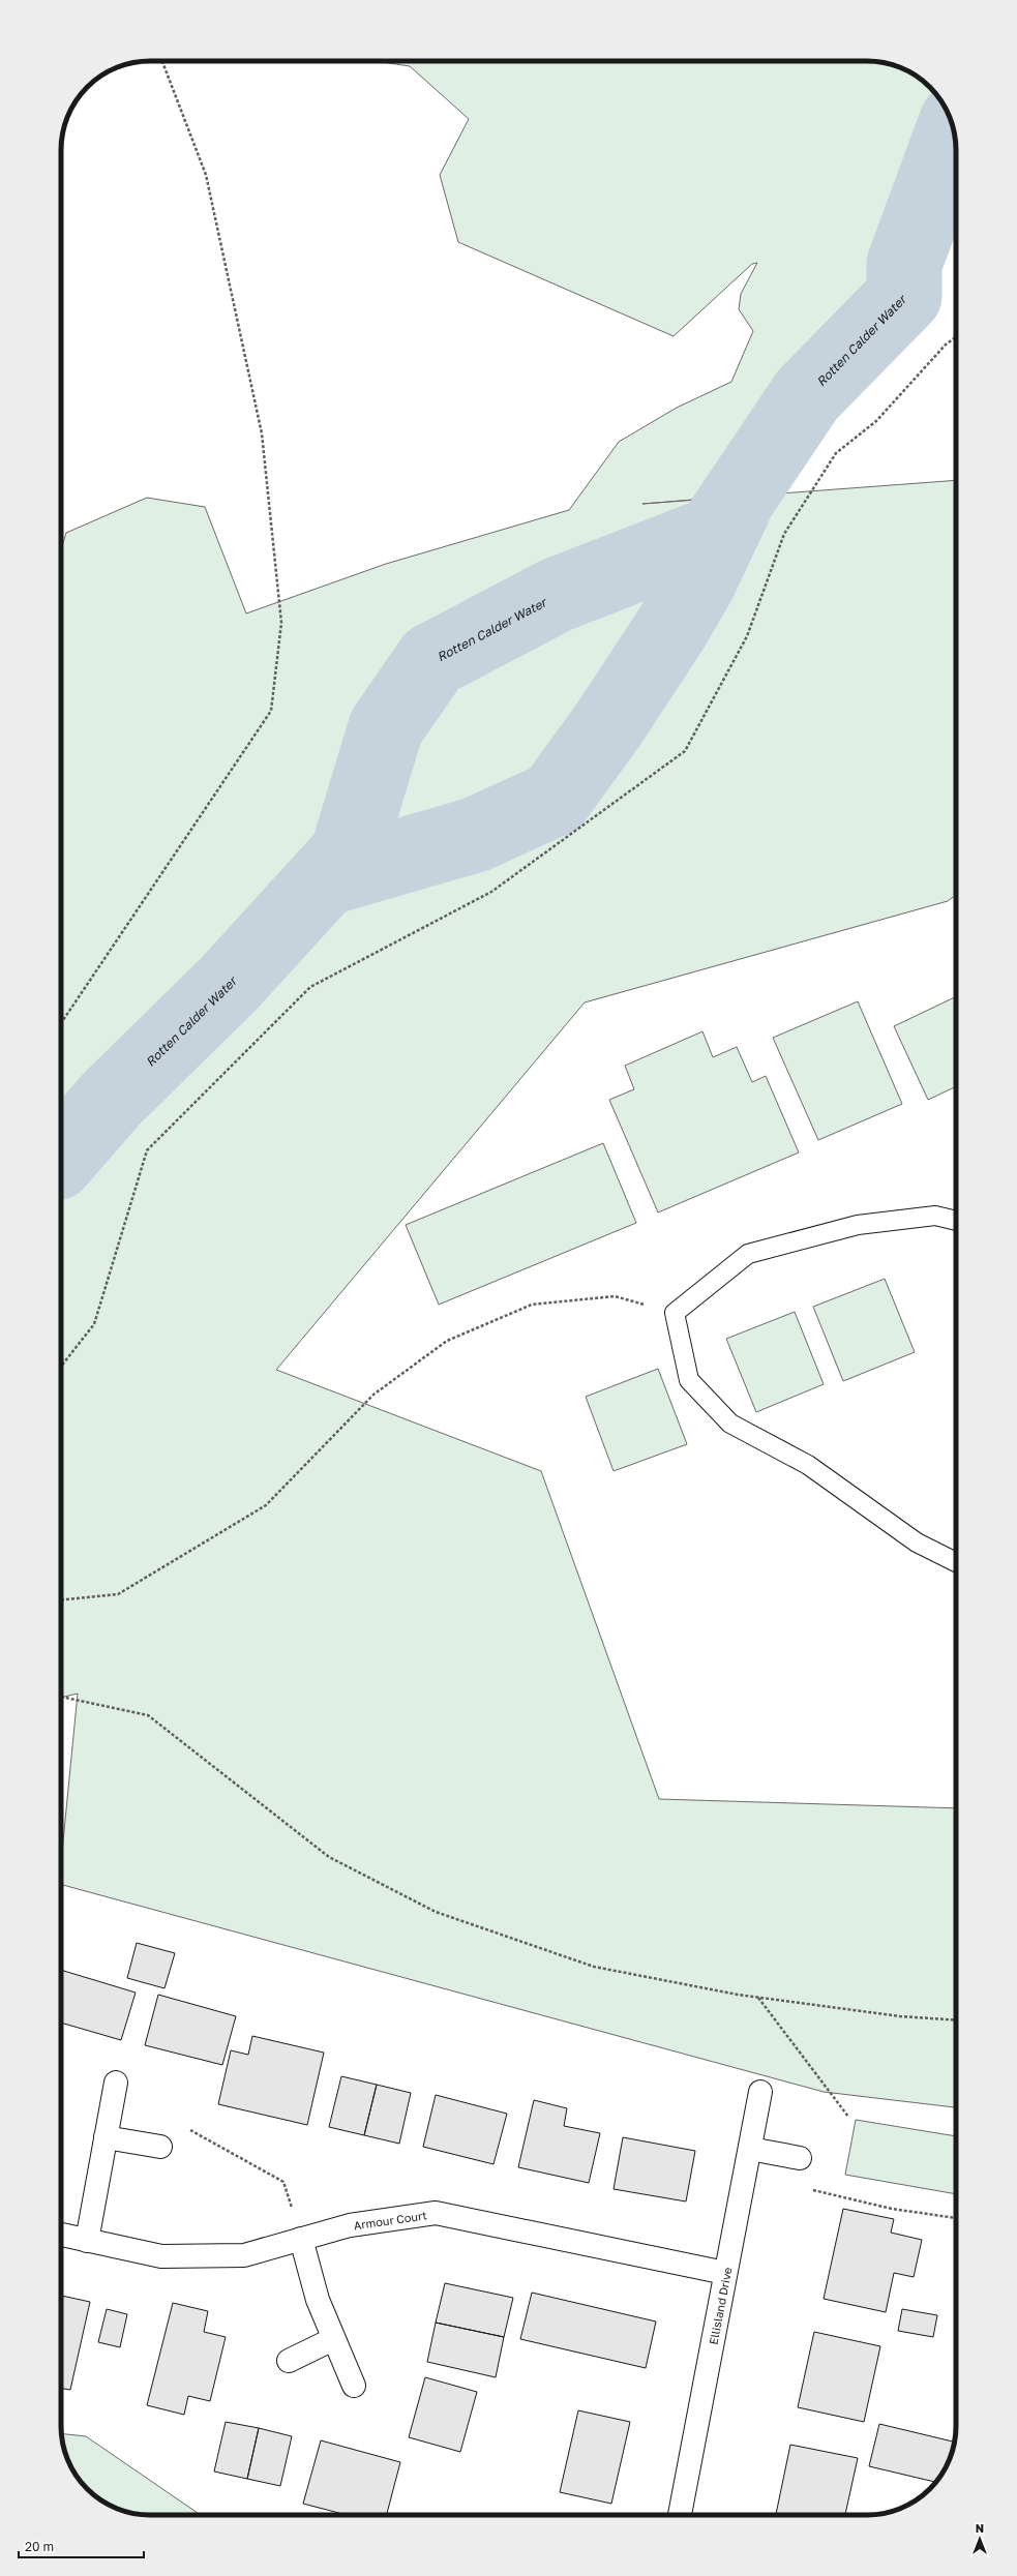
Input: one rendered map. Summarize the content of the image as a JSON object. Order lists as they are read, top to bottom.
{
  "streets": {
    "street": ["Armour Court", "Ellisland Drive"]
  },
  "crossings": [
    ["Armour Court", "Ellisland Drive"]
  ],
  "water": ["Rotten Calder Water"],
  "scale_bar": "20 m",
  "north": "top"
}
